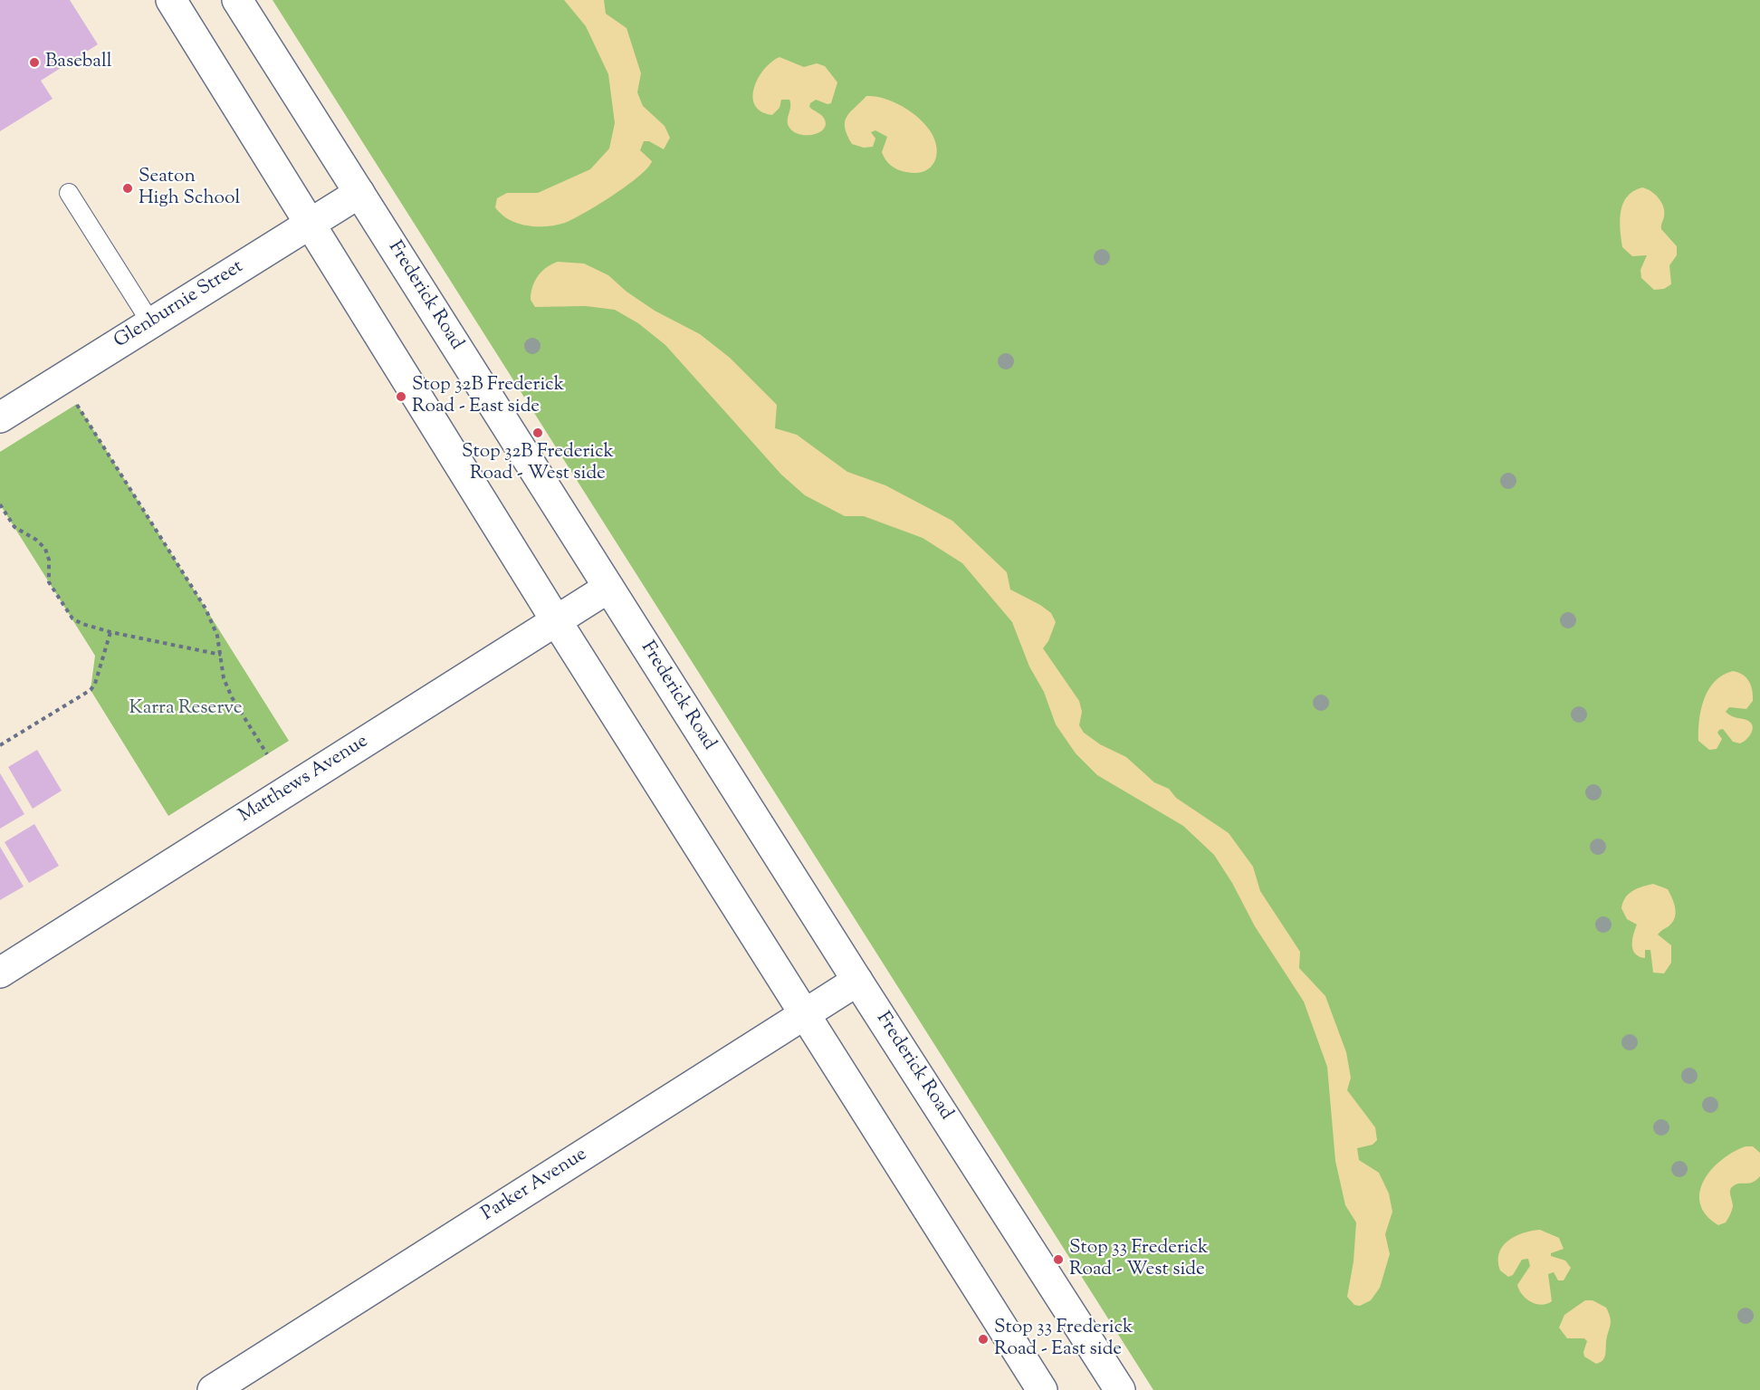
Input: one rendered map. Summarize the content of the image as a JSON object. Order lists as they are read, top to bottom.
{
  "streets": {
    "main road": [
      "Frederick Road",
      "Glenburnie Street",
      "Matthews Avenue",
      "Parker Avenue"
    ]
  },
  "crossings": [
    ["Frederick Road", "Glenburnie Street"],
    ["Frederick Road", "Matthews Avenue"],
    ["Frederick Road", "Parker Avenue"]
  ],
  "parks": ["Karra Reserve"],
  "places": [
    "Baseball",
    "Seaton High School",
    "Stop 32B Frederick Road - East side",
    "Stop 32B Frederick Road - West side",
    "Stop 33 Frederick Road - West side",
    "Stop 33 Frederick Road - East side"
  ]
}
